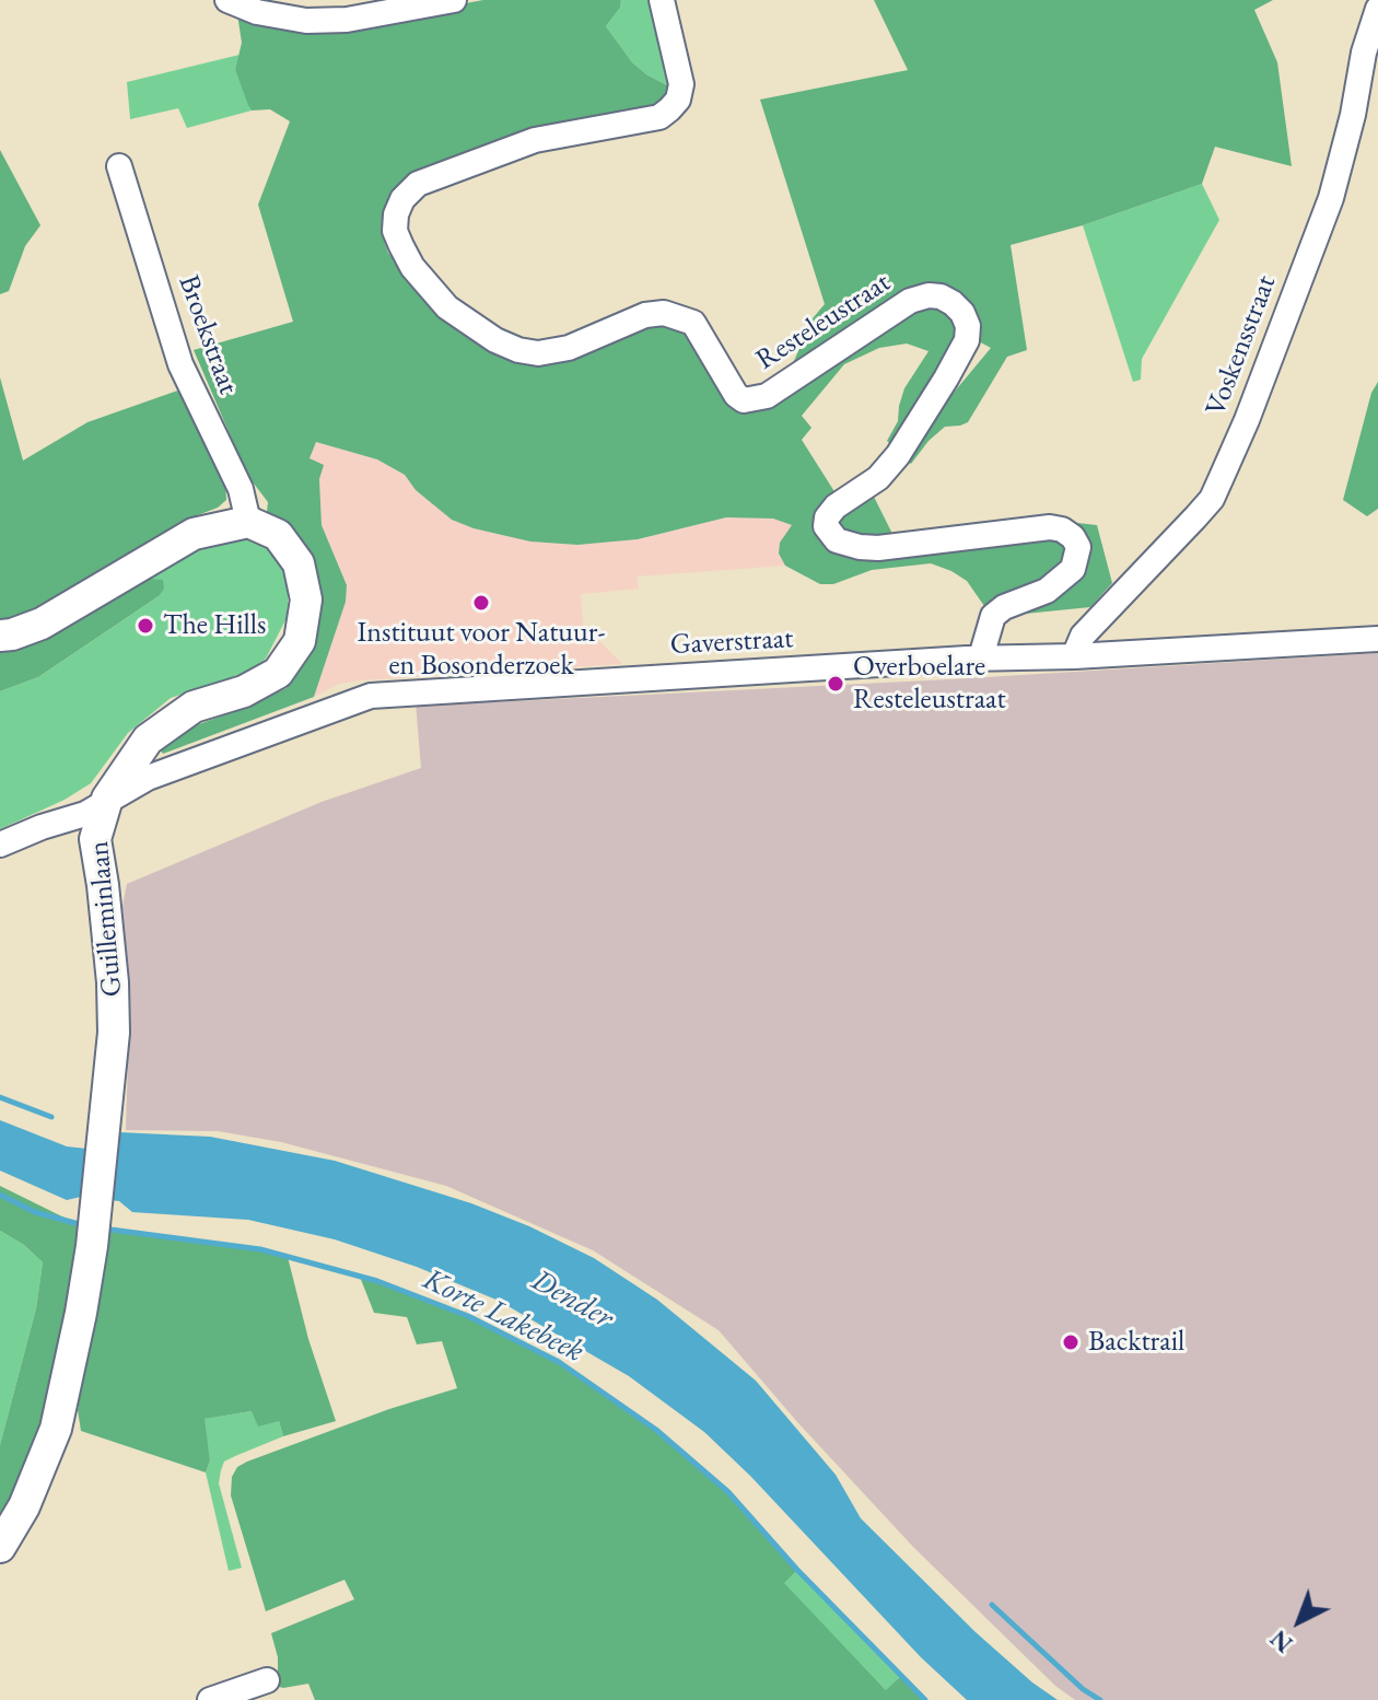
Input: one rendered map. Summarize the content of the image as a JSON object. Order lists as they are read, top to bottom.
{
  "streets": {
    "main road": ["Guilleminlaan"],
    "street": [
      "Resteleustraat",
      "Broekstraat",
      "Voskensstraat",
      "Gaverstraat"
    ]
  },
  "crossings": [
    ["Resteleustraat", "Gaverstraat"],
    ["Broekstraat", "Guilleminlaan"],
    ["Voskensstraat", "Gaverstraat"],
    ["Gaverstraat", "Guilleminlaan"]
  ],
  "water": ["Dender", "Korte Lakebeek"],
  "places": [
    "Instituut voor Natuur- en Bosonderzoek",
    "The Hills",
    "Overboelare Resteleustraat",
    "Backtrail"
  ],
  "north": "bottom left"
}
